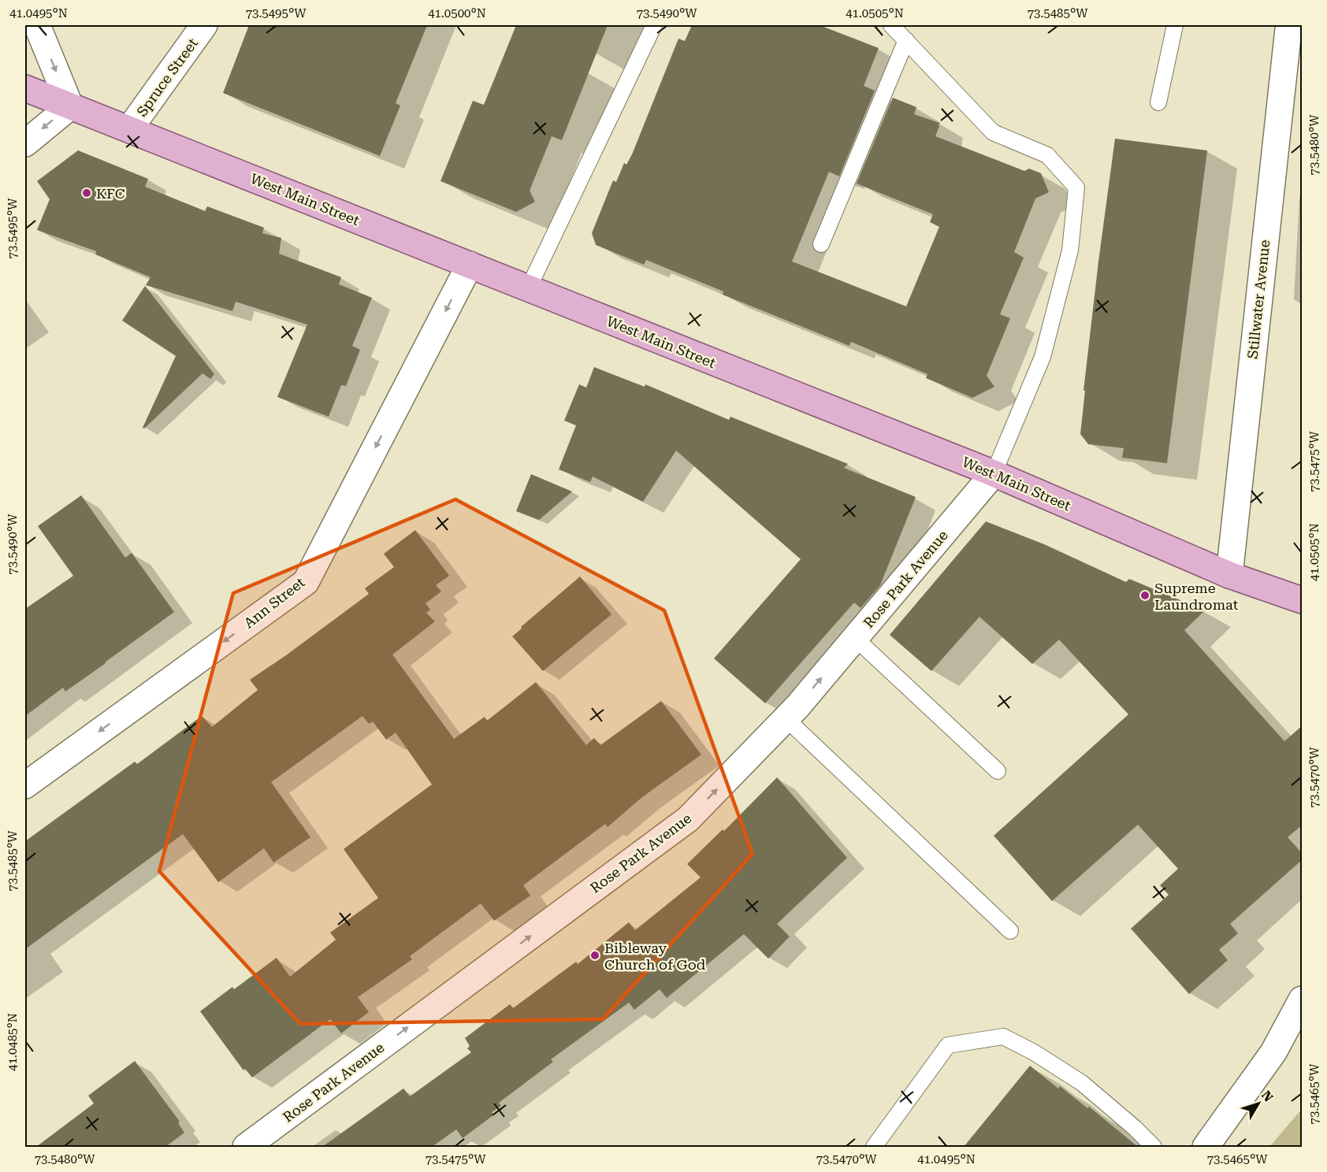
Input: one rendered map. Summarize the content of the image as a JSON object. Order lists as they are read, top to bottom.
{
  "streets": {
    "main road": ["West Main Street"],
    "street": [
      "Spruce Street",
      "Stillwater Avenue",
      "Rose Park Avenue",
      "Ann Street"
    ]
  },
  "crossings": [
    ["Spruce Street", "West Main Street"],
    ["West Main Street", "Stillwater Avenue"],
    ["West Main Street", "Rose Park Avenue"],
    ["West Main Street", "Ann Street"]
  ],
  "one_way": ["Rose Park Avenue", "Ann Street"],
  "places": ["KFC", "Supreme Laundromat", "Bibleway Church of God"],
  "north": "top right",
  "coordinates": [
    "41.0495°N",
    "73.5495°W",
    "41.0500°N",
    "73.5490°W",
    "41.0505°N",
    "73.5485°W",
    "73.5480°W",
    "73.5475°W",
    "73.5470°W",
    "41.0485°N",
    "73.5465°W"
  ]
}
